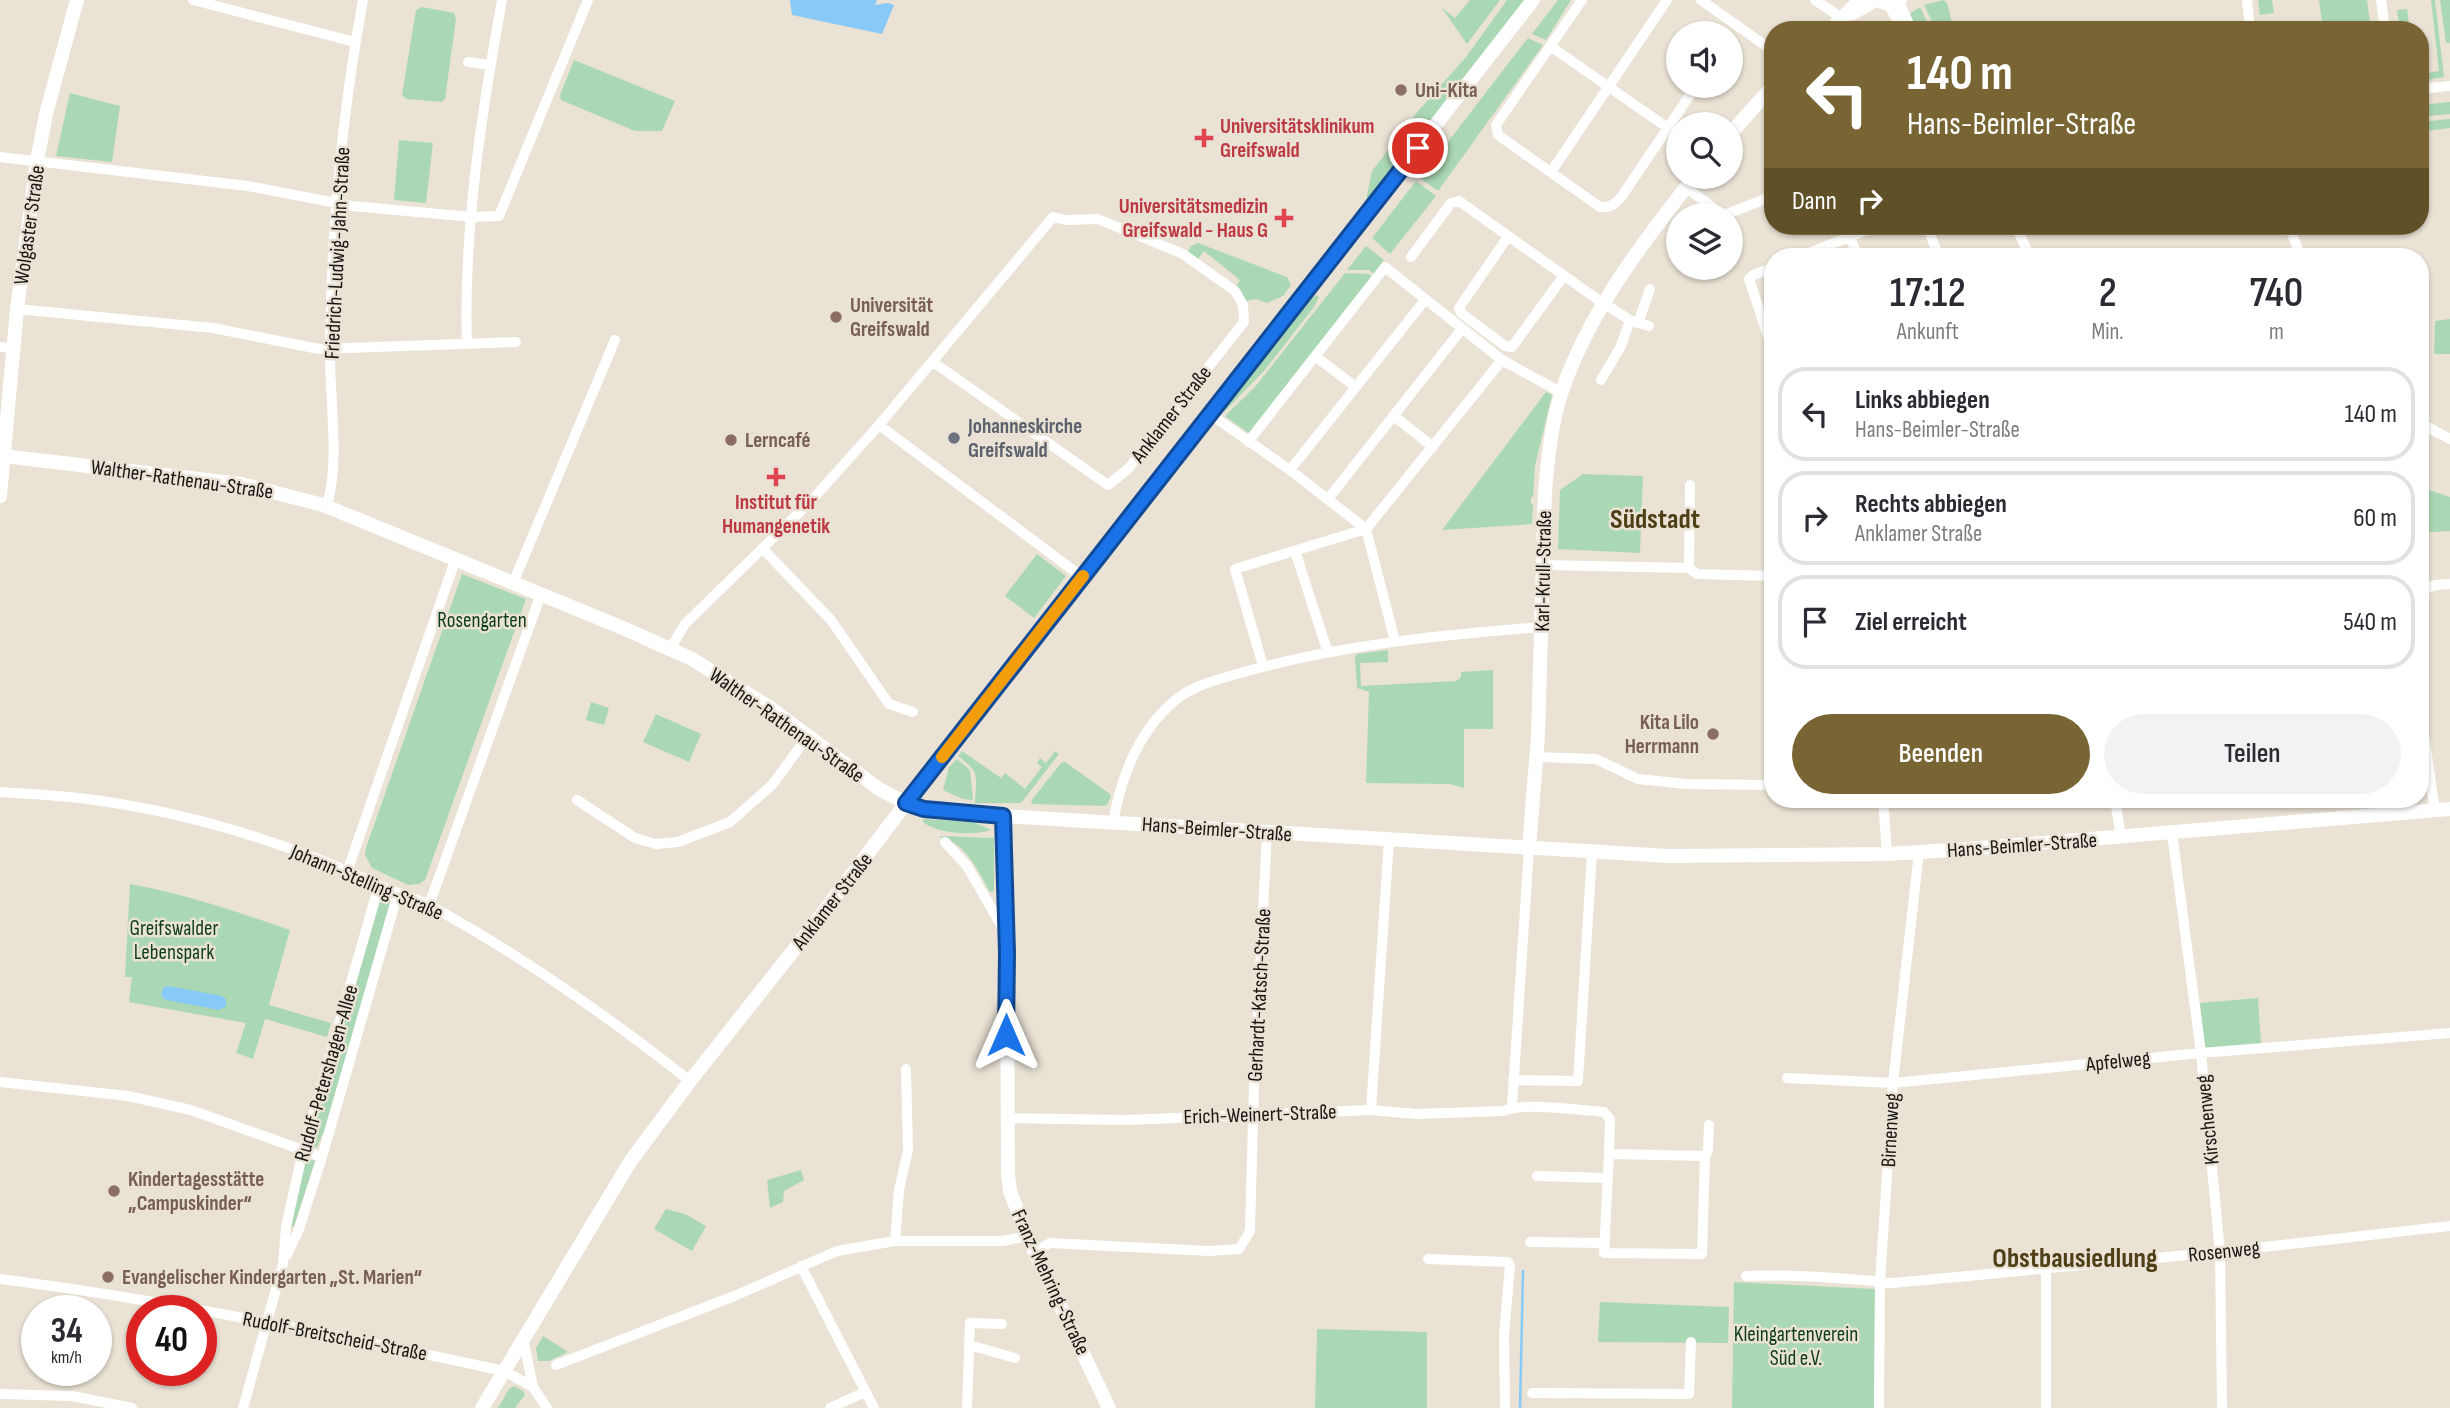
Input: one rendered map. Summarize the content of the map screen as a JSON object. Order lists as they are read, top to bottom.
{
  "streets": {
    "main road": [
      "Wolgaster Straße",
      "Anklamer Straße",
      "Walther-Rathenau-Straße",
      "Karl-Krull-Straße",
      "Hans-Beimler-Straße",
      "Franz-Mehring-Straße"
    ],
    "street": [
      "Friedrich-Ludwig-Jahn-Straße",
      "Johann-Stelling-Straße",
      "Gerhardt-Katsch-Straße",
      "Apfelweg",
      "Rudolf-Petershagen-Allee",
      "Erich-Weinert-Straße",
      "Kirschenweg",
      "Birnenweg",
      "Rosenweg",
      "Rudolf-Breitscheid-Straße"
    ]
  },
  "crossings": [
    ["Wolgaster Straße", "Walther-Rathenau-Straße"],
    ["Friedrich-Ludwig-Jahn-Straße", "Walther-Rathenau-Straße"],
    ["Anklamer Straße", "Walther-Rathenau-Straße"],
    ["Anklamer Straße", "Hans-Beimler-Straße"],
    ["Anklamer Straße", "Johann-Stelling-Straße"],
    ["Anklamer Straße", "Rudolf-Breitscheid-Straße"],
    ["Walther-Rathenau-Straße", "Hans-Beimler-Straße"],
    ["Karl-Krull-Straße", "Hans-Beimler-Straße"],
    ["Hans-Beimler-Straße", "Gerhardt-Katsch-Straße"],
    ["Hans-Beimler-Straße", "Kirschenweg"],
    ["Hans-Beimler-Straße", "Birnenweg"],
    ["Hans-Beimler-Straße", "Franz-Mehring-Straße"],
    ["Johann-Stelling-Straße", "Rudolf-Petershagen-Allee"],
    ["Gerhardt-Katsch-Straße", "Erich-Weinert-Straße"],
    ["Gerhardt-Katsch-Straße", "Franz-Mehring-Straße"],
    ["Apfelweg", "Kirschenweg"],
    ["Apfelweg", "Birnenweg"],
    ["Rudolf-Petershagen-Allee", "Rudolf-Breitscheid-Straße"],
    ["Erich-Weinert-Straße", "Franz-Mehring-Straße"],
    ["Kirschenweg", "Rosenweg"],
    ["Birnenweg", "Rosenweg"]
  ],
  "districts": ["Südstadt", "Obstbausiedlung"],
  "parks": ["Rosengarten", "Greifswalder Lebenspark", "Kleingartenverein Süd e.V."],
  "places": {
    "other": [
      "Uni-Kita",
      "Universität Greifswald",
      "Johanneskirche Greifswald",
      "Lerncafé",
      "Kita Lilo Herrmann",
      "Kindertagesstätte „Campuskinder“",
      "Evangelischer Kindergarten „St. Marien“"
    ],
    "health": ["Universitätsklinikum Greifswald", "Universitätsmedizin Greifswald - Haus G", "Institut für Humangenetik"]
  },
  "page": {
    "turn": ["140 m", "Hans-Beimler-Straße"],
    "then": "Dann",
    "eta": [
      "17:12",
      "Ankunft",
      "2",
      "Min.",
      "740",
      "m"
    ],
    "list": [
      {
        "name": "Links abbiegen",
        "note": "Hans-Beimler-Straße",
        "value": "140 m"
      },
      {
        "name": "Rechts abbiegen",
        "note": "Anklamer Straße",
        "value": "60 m"
      },
      {
        "name": "Ziel erreicht",
        "value": "540 m"
      }
    ],
    "buttons": ["Beenden", "Teilen"],
    "speed": "34 km/h",
    "limit": "40"
  }
}
